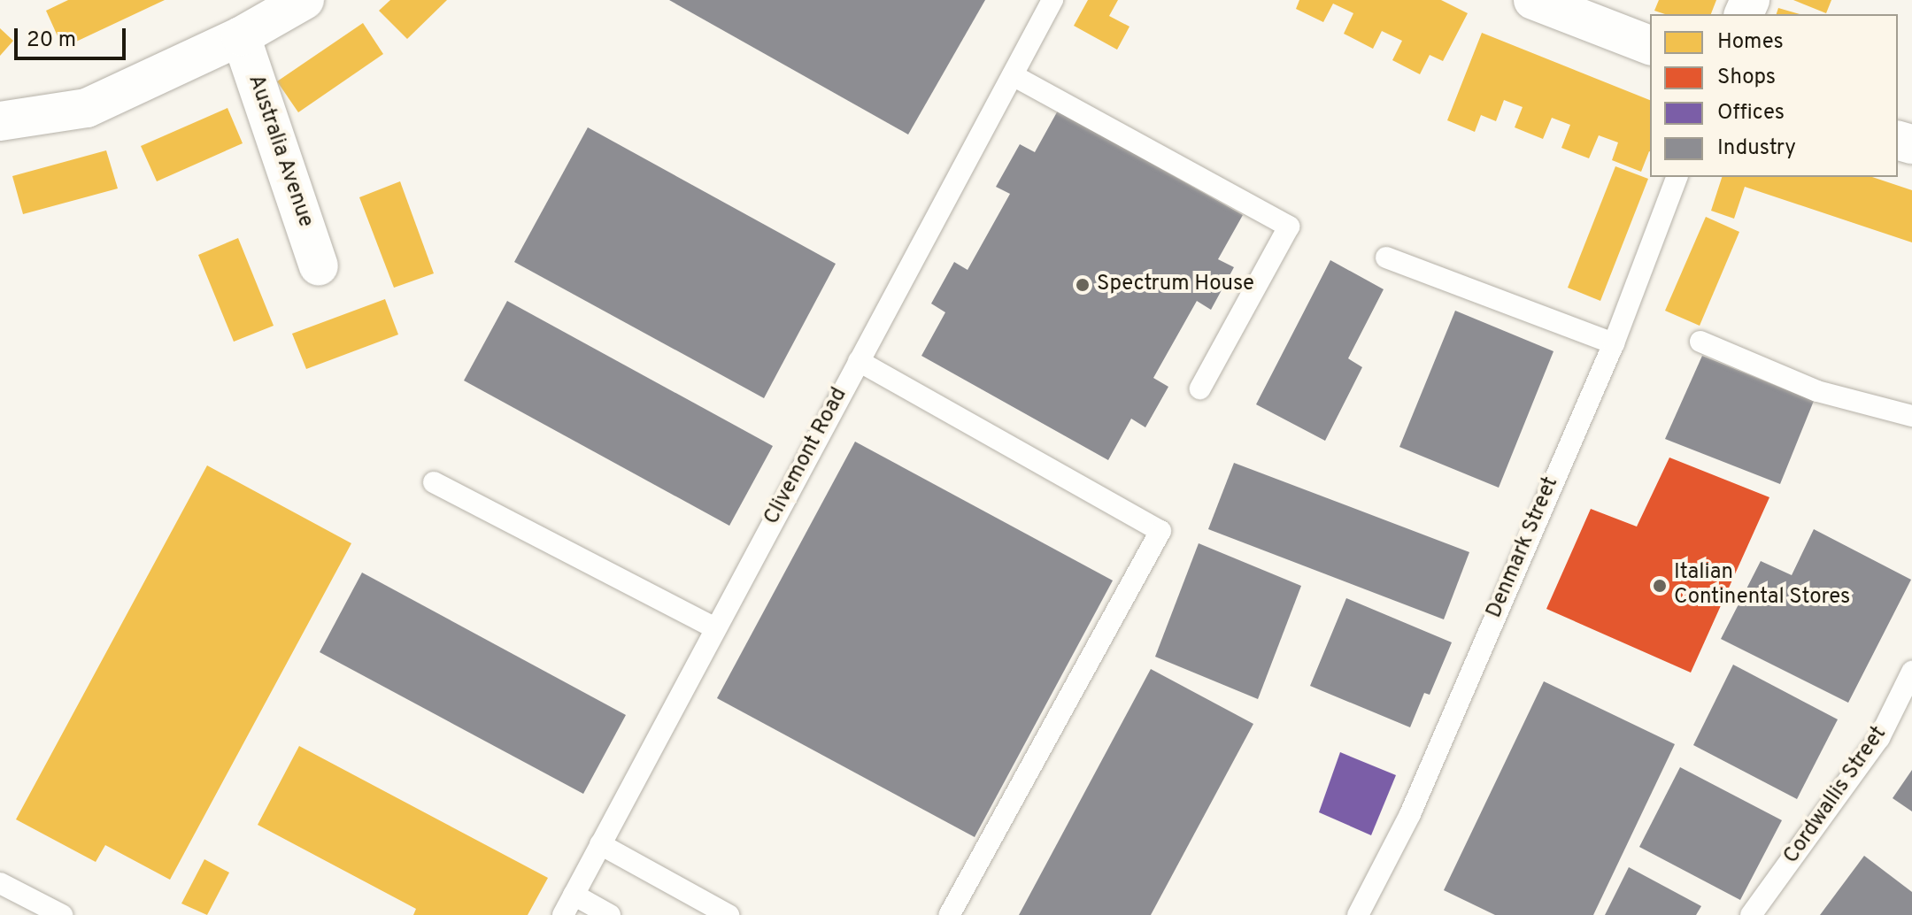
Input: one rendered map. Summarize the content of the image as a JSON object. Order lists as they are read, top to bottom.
{
  "streets": {
    "street": ["Australia Avenue"],
    "lane": ["Clivemont Road", "Denmark Street", "Cordwallis Street"]
  },
  "places": ["Spectrum House", "Italian Continental Stores"],
  "legend": [
    "Homes",
    "Shops",
    "Offices",
    "Industry"
  ],
  "scale_bar": "20 m"
}
